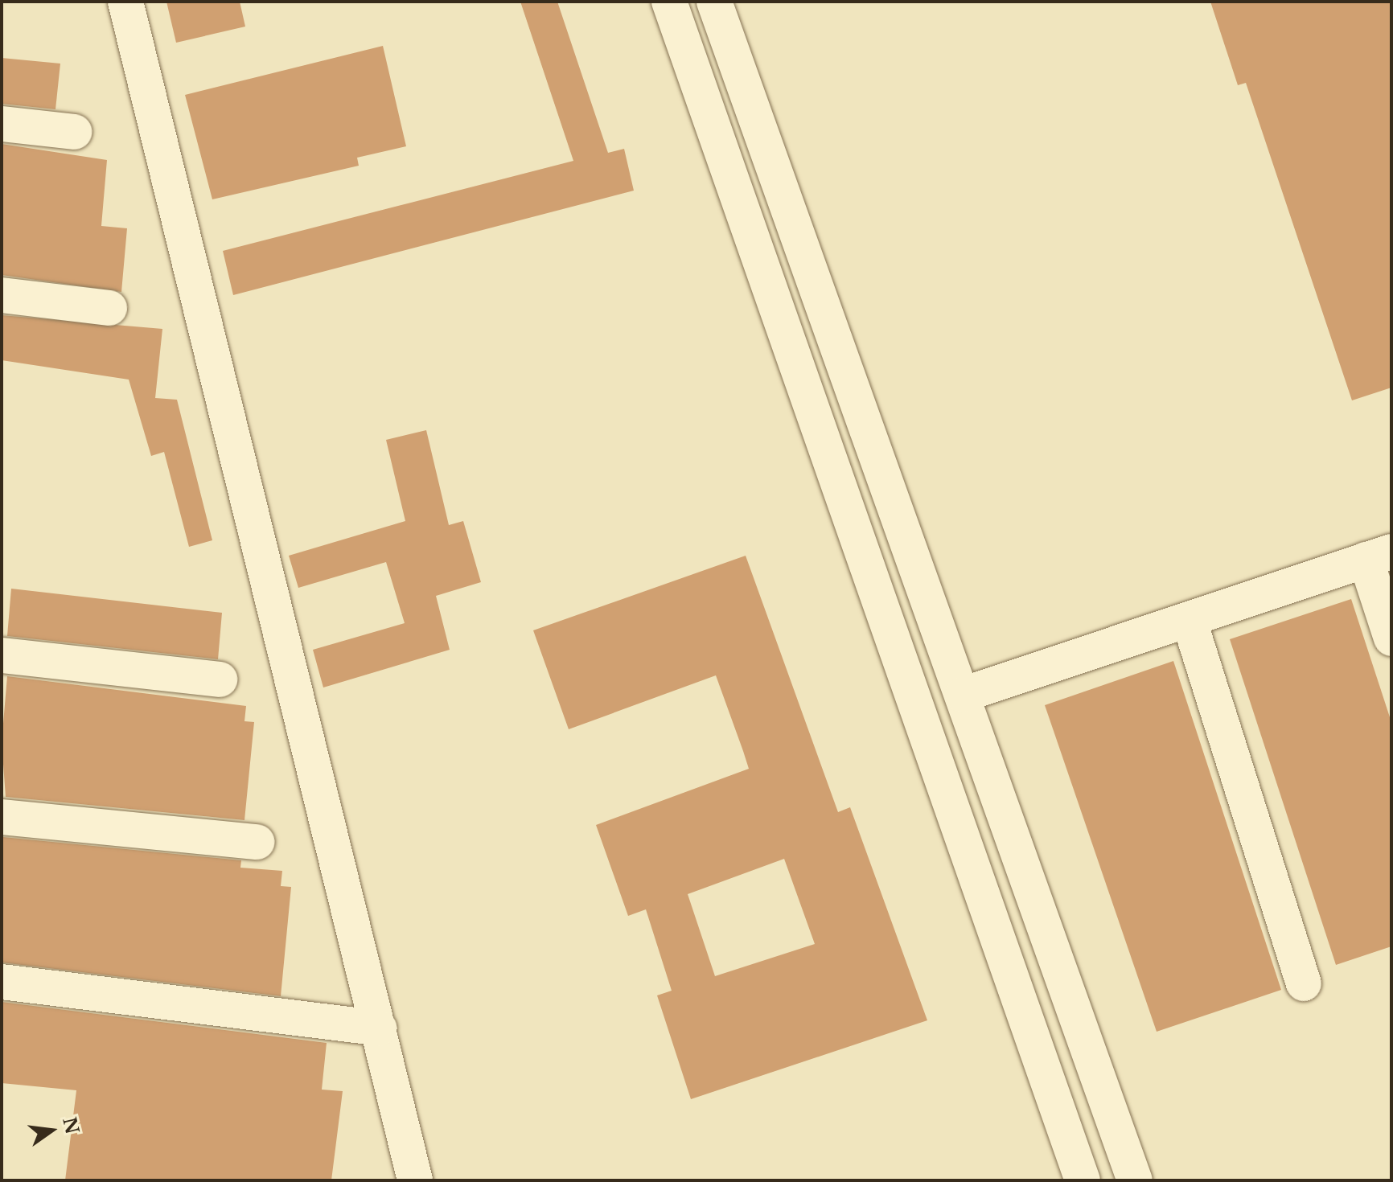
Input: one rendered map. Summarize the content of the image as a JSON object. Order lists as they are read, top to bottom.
{
  "north": "right"
}
